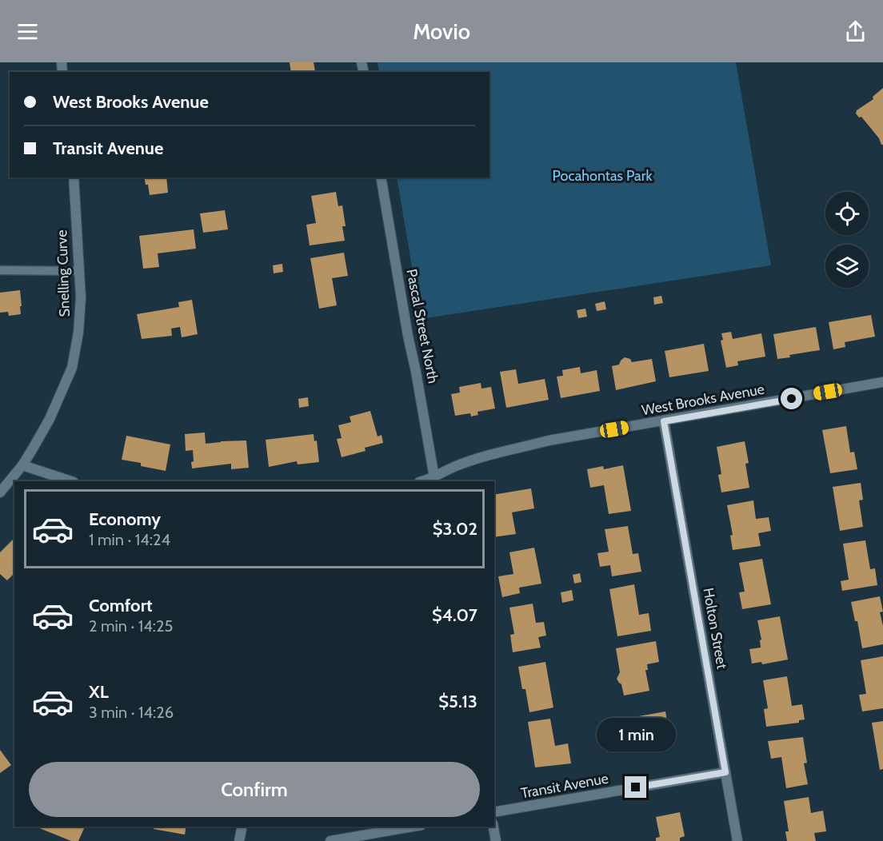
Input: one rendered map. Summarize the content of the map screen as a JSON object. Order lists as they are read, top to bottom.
{
  "streets": {
    "street": [
      "Snelling Curve",
      "Pascal Street North",
      "West Brooks Avenue",
      "Holton Street",
      "Transit Avenue"
    ]
  },
  "crossings": [
    ["Pascal Street North", "West Brooks Avenue"],
    ["West Brooks Avenue", "Holton Street"],
    ["Holton Street", "Transit Avenue"]
  ],
  "parks": ["Pocahontas Park"],
  "page": {
    "header": "Movio",
    "banner": ["West Brooks Avenue", "Transit Avenue"],
    "list": [
      {
        "name": "Economy",
        "note": "1 min · 14:24",
        "value": "$3.02"
      },
      {
        "name": "Comfort",
        "note": "2 min · 14:25",
        "value": "$4.07"
      },
      {
        "name": "XL",
        "note": "3 min · 14:26",
        "value": "$5.13"
      }
    ],
    "bubble": "1 min",
    "buttons": "Confirm"
  }
}
